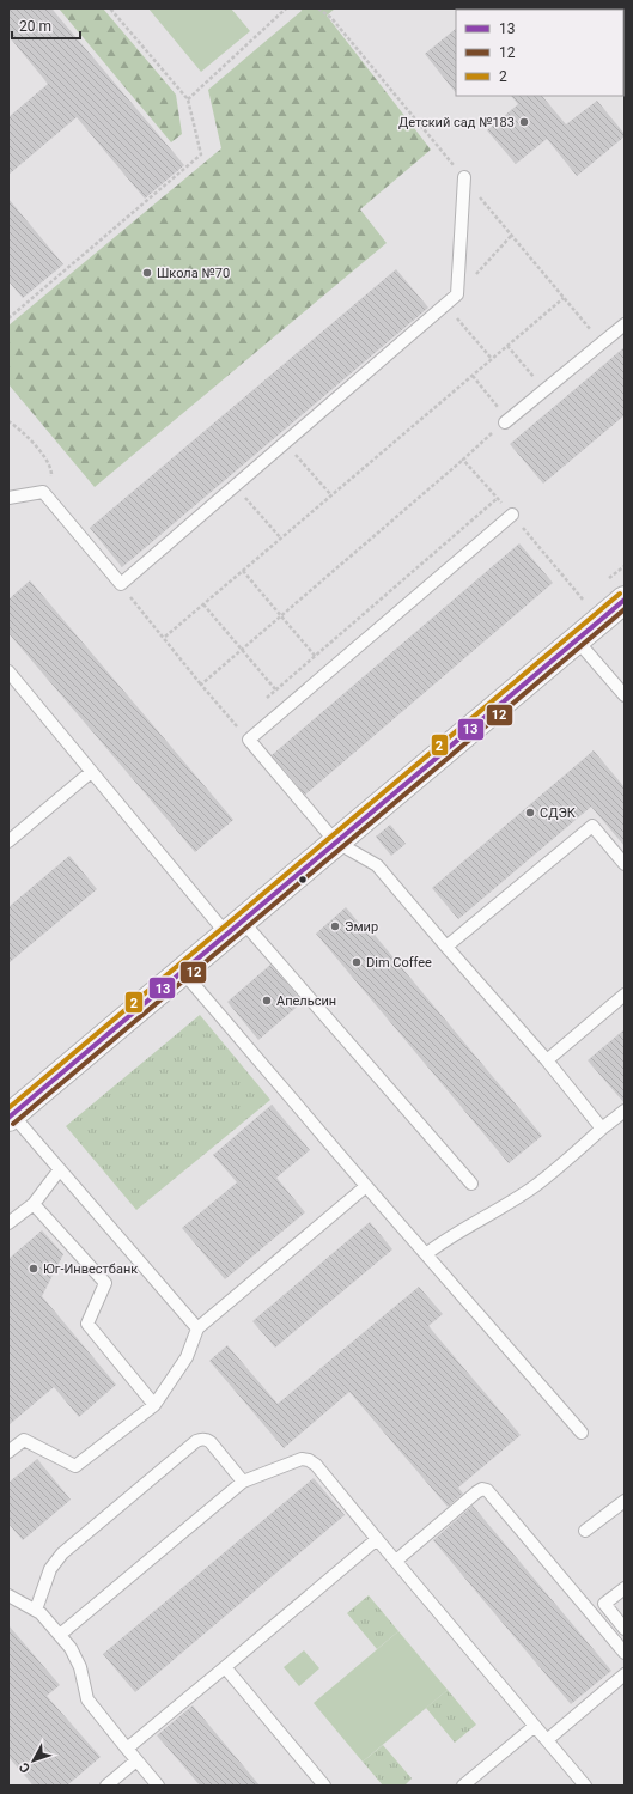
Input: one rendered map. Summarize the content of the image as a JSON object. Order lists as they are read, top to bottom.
{
  "places": [
    "Детский сад №183",
    "Школа №70",
    "СДЭК",
    "Эмир",
    "Dim Coffee",
    "Апельсин",
    "Юг-Инвестбанк"
  ],
  "lines": ["transit line 2", "transit line 13", "transit line 12"],
  "legend": ["13", "12", "2"],
  "scale_bar": "20 m",
  "north": "bottom left"
}
